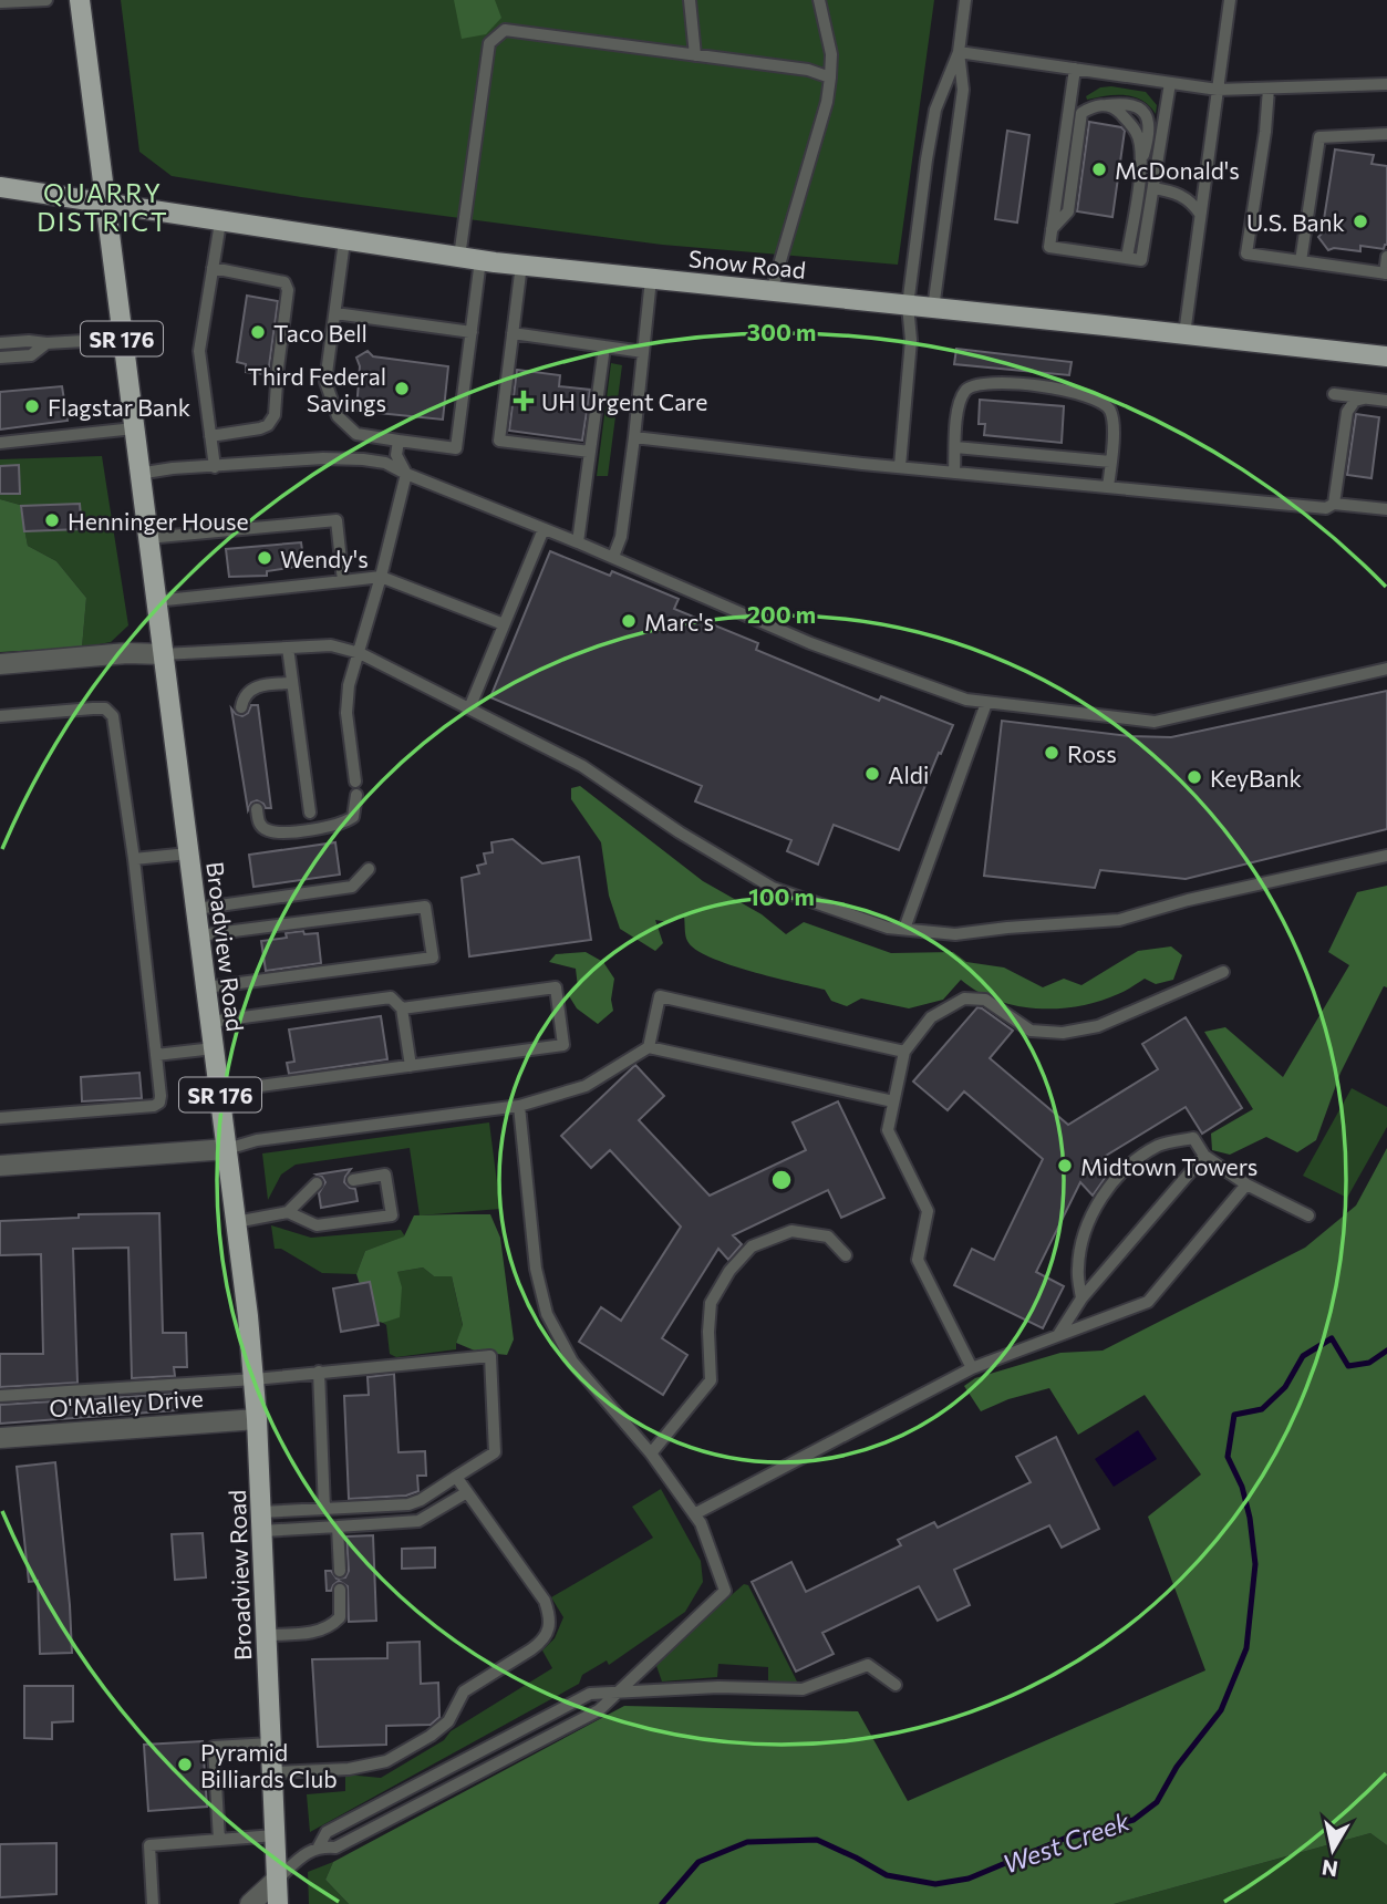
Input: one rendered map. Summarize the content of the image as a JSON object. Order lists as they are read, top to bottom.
{
  "streets": {
    "main road": ["Snow Road", "SR 176", "Broadview Road"],
    "street": ["O'Malley Drive"]
  },
  "crossings": [
    ["Snow Road", "Broadview Road"],
    ["Broadview Road", "O'Malley Drive"]
  ],
  "districts": ["QUARRY DISTRICT"],
  "water": ["West Creek"],
  "places": {
    "other": [
      "McDonald's",
      "U.S. Bank",
      "Taco Bell",
      "Third Federal Savings",
      "Flagstar Bank",
      "Henninger House",
      "Wendy's",
      "Marc's",
      "Ross",
      "Aldi",
      "KeyBank",
      "Midtown Towers",
      "Pyramid Billiards Club"
    ],
    "health": ["UH Urgent Care"]
  },
  "north": "bottom",
  "rings": ["300 m", "200 m", "100 m"]
}
